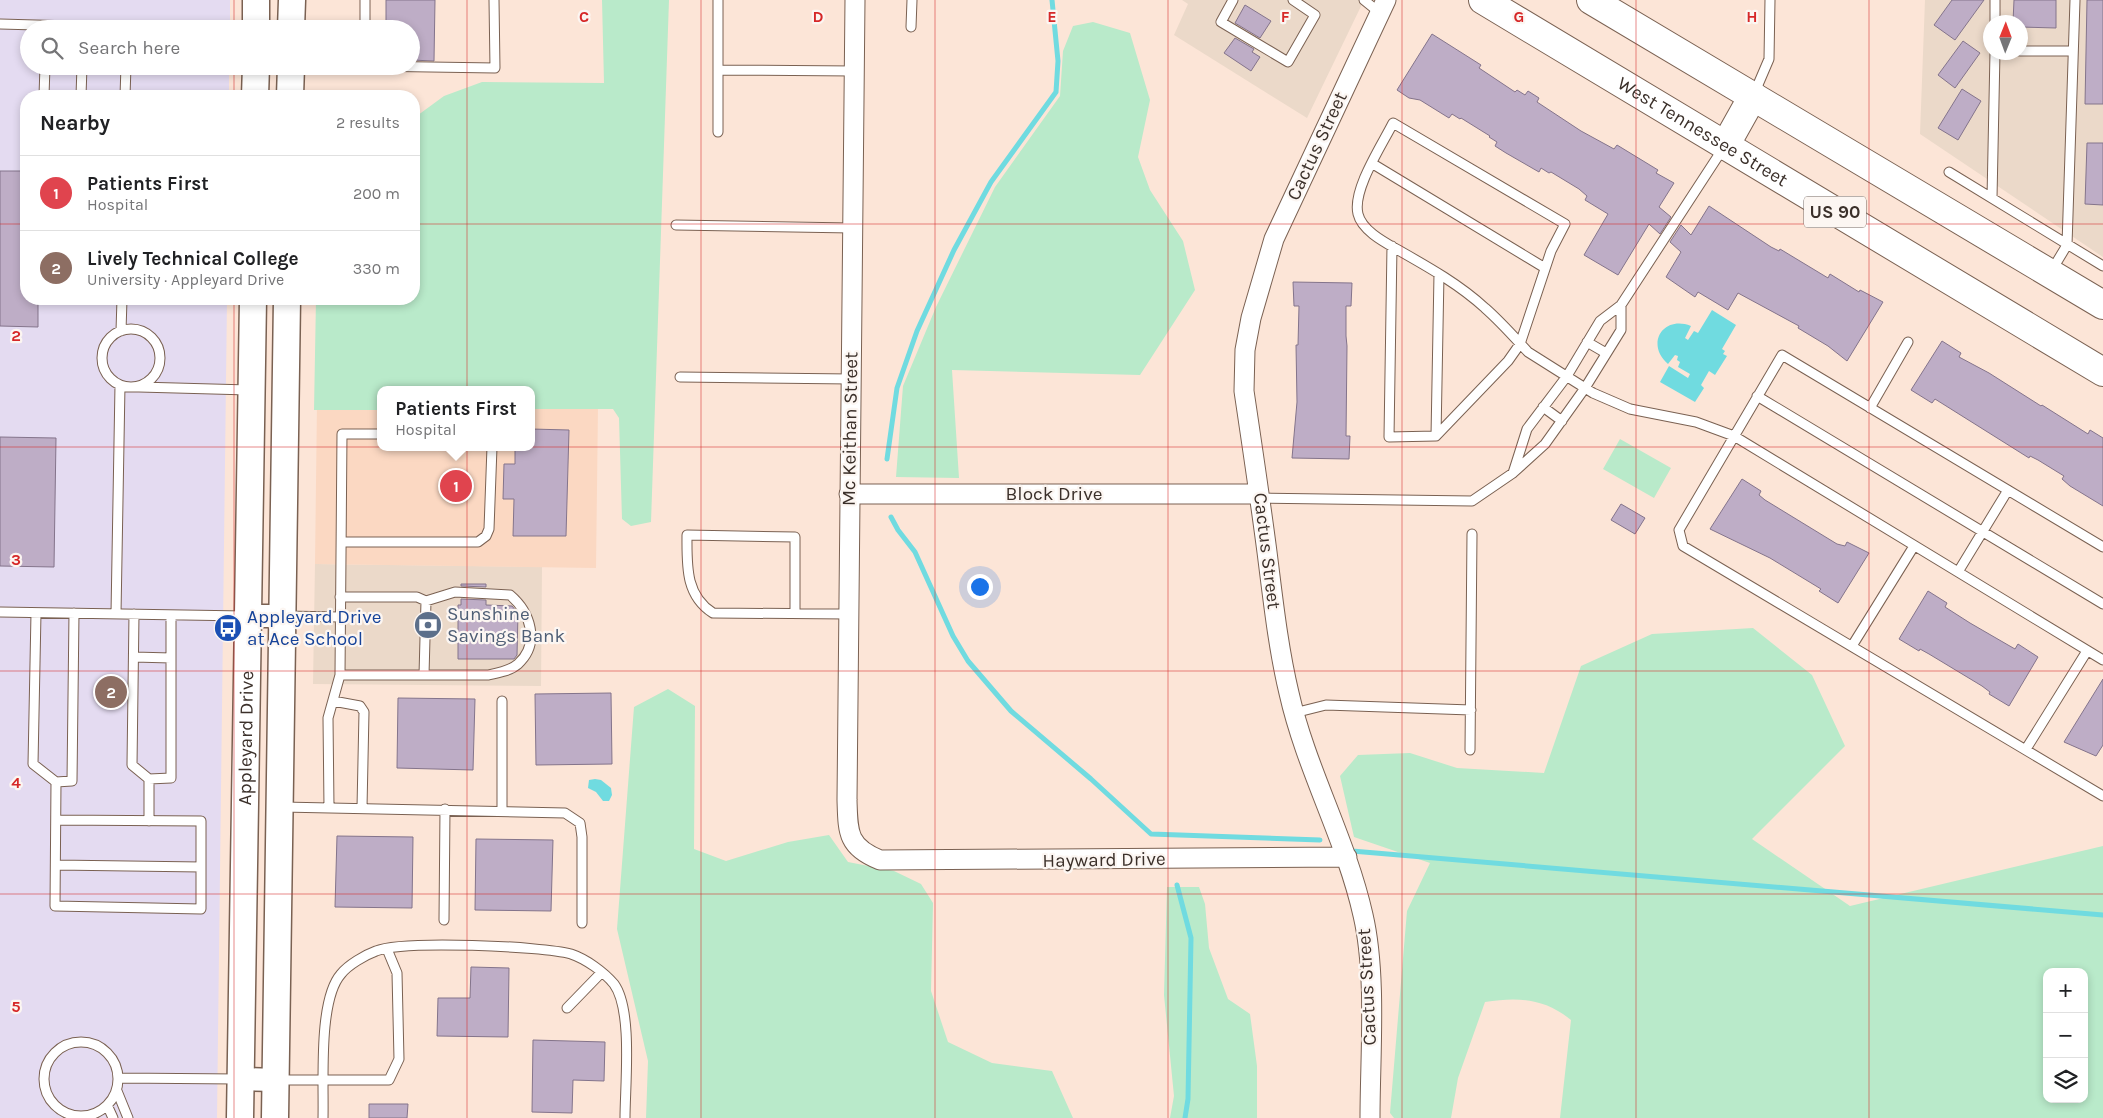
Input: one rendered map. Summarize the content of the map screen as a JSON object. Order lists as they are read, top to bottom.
{
  "streets": {
    "main road": ["West Tennessee Street", "US 90", "Appleyard Drive"],
    "street": [
      "Cactus Street",
      "Mc Keithan Street",
      "Block Drive",
      "Hayward Drive"
    ]
  },
  "crossings": [
    ["Cactus Street", "Block Drive"],
    ["Cactus Street", "Hayward Drive"],
    ["Mc Keithan Street", "Block Drive"],
    ["Mc Keithan Street", "Hayward Drive"]
  ],
  "places": {
    "bank": ["Sunshine Savings Bank"],
    "bus stop": ["Appleyard Drive at Ace School"]
  },
  "north": "top",
  "page": {
    "search": "Search here",
    "heading": ["Nearby", "2 results"],
    "list": [
      {
        "mark": "1",
        "name": "Patients First",
        "note": "Hospital",
        "value": "200 m"
      },
      {
        "mark": "2",
        "name": "Lively Technical College",
        "note": "University · Appleyard Drive",
        "value": "330 m"
      }
    ],
    "popup": ["Patients First", "Hospital"],
    "pins": ["1", "2"],
    "map_buttons": ["+", "−"]
  },
  "grid": {
    "columns": [
      "C",
      "D",
      "E",
      "F",
      "G",
      "H"
    ],
    "rows": [
      "2",
      "3",
      "4",
      "5"
    ]
  }
}
